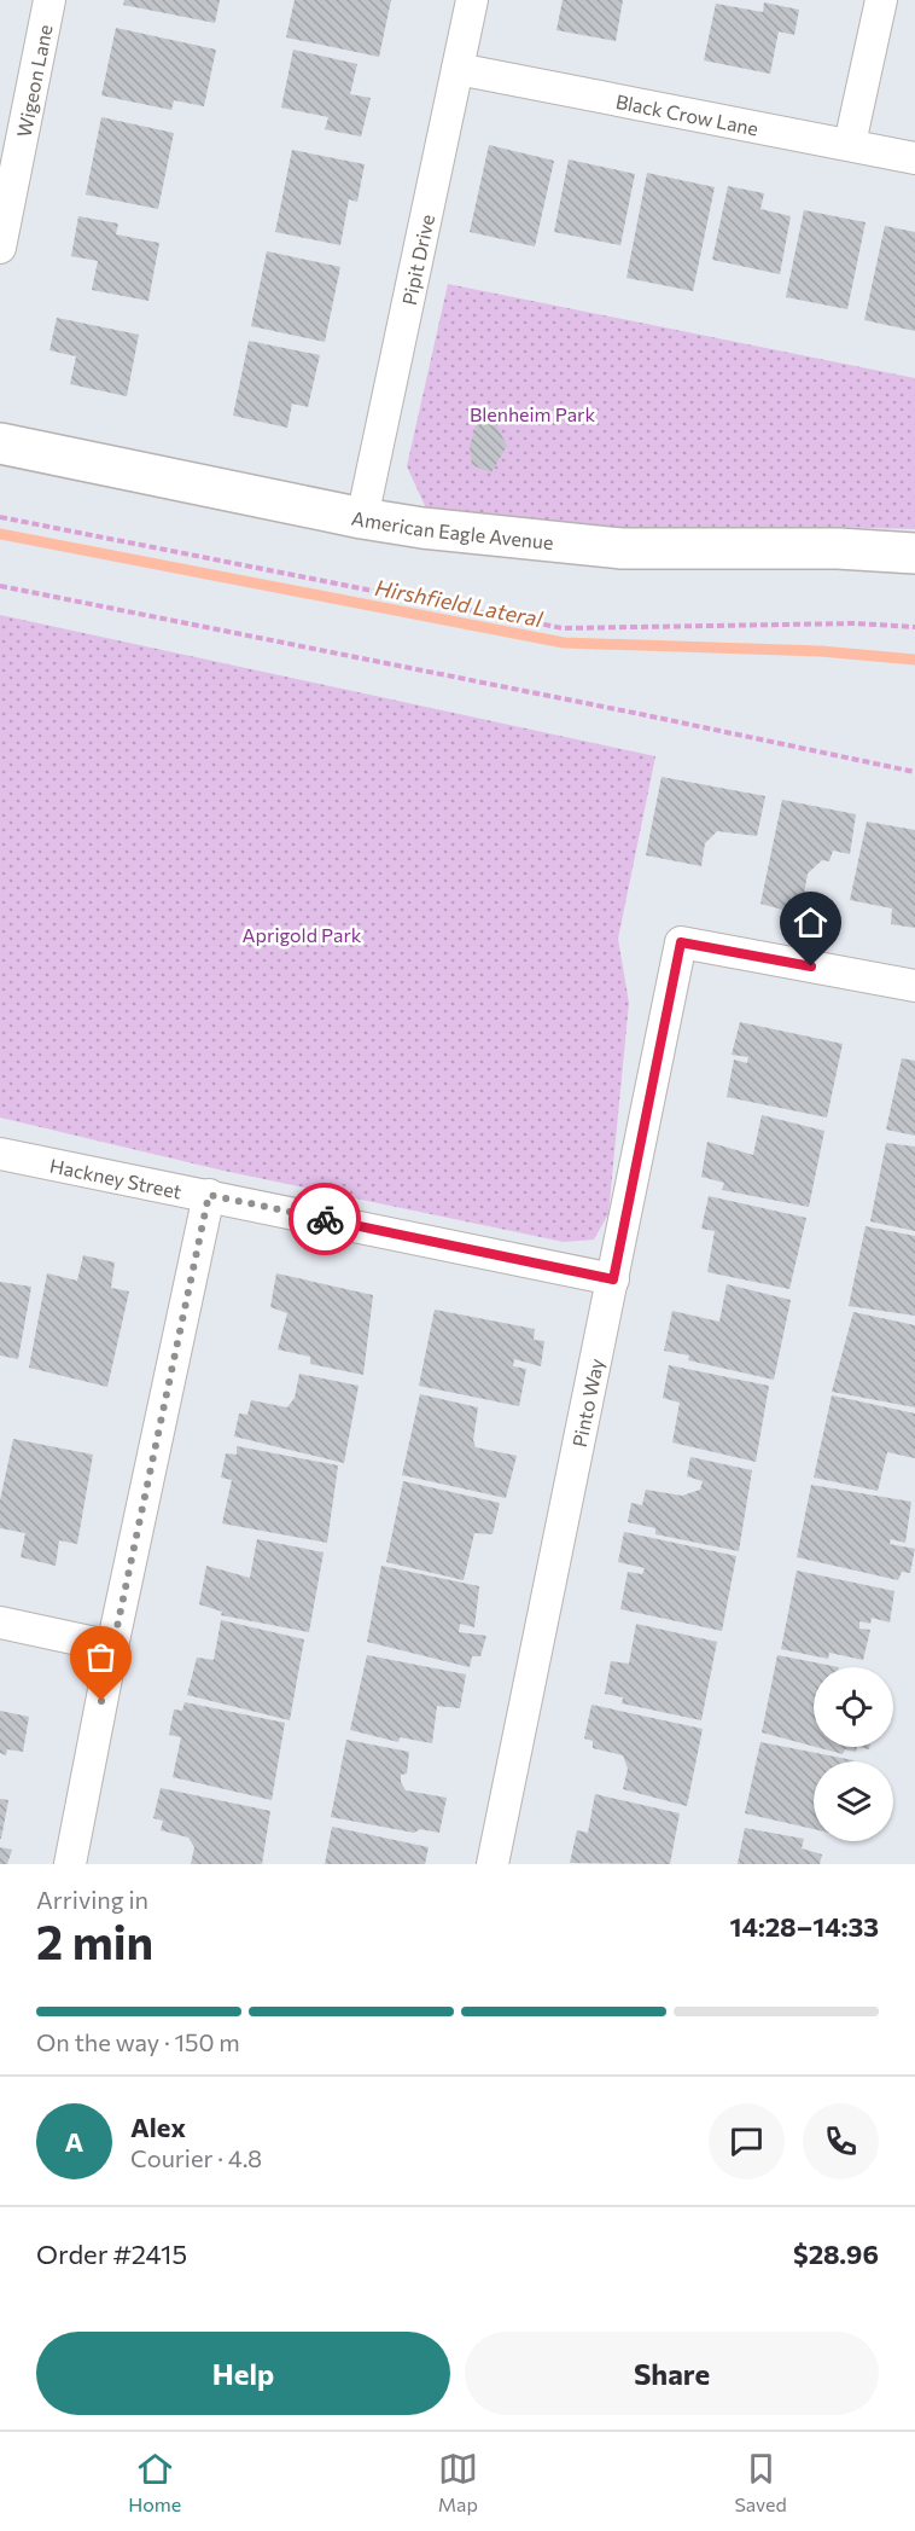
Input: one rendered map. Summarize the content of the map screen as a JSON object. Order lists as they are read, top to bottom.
{
  "streets": {
    "street": [
      "Wigeon Lane",
      "Black Crow Lane",
      "Pipit Drive",
      "American Eagle Avenue",
      "Hackney Street",
      "Pinto Way"
    ]
  },
  "crossings": [
    ["Black Crow Lane", "Pipit Drive"],
    ["Pipit Drive", "American Eagle Avenue"],
    ["Hackney Street", "Pinto Way"]
  ],
  "water": ["Hirshfield Lateral"],
  "parks": ["Blenheim Park", "Aprigold Park"],
  "page": {
    "heading": ["2 min", "Arriving in", "14:28–14:33"],
    "panel": [
      "Alex",
      "Courier · 4.8",
      "Order #2415",
      "$28.96"
    ],
    "bar": "On the way · 150 m",
    "round": "A",
    "buttons": ["Help", "Share"],
    "tabs": ["Home", "Map", "Saved"]
  }
}
